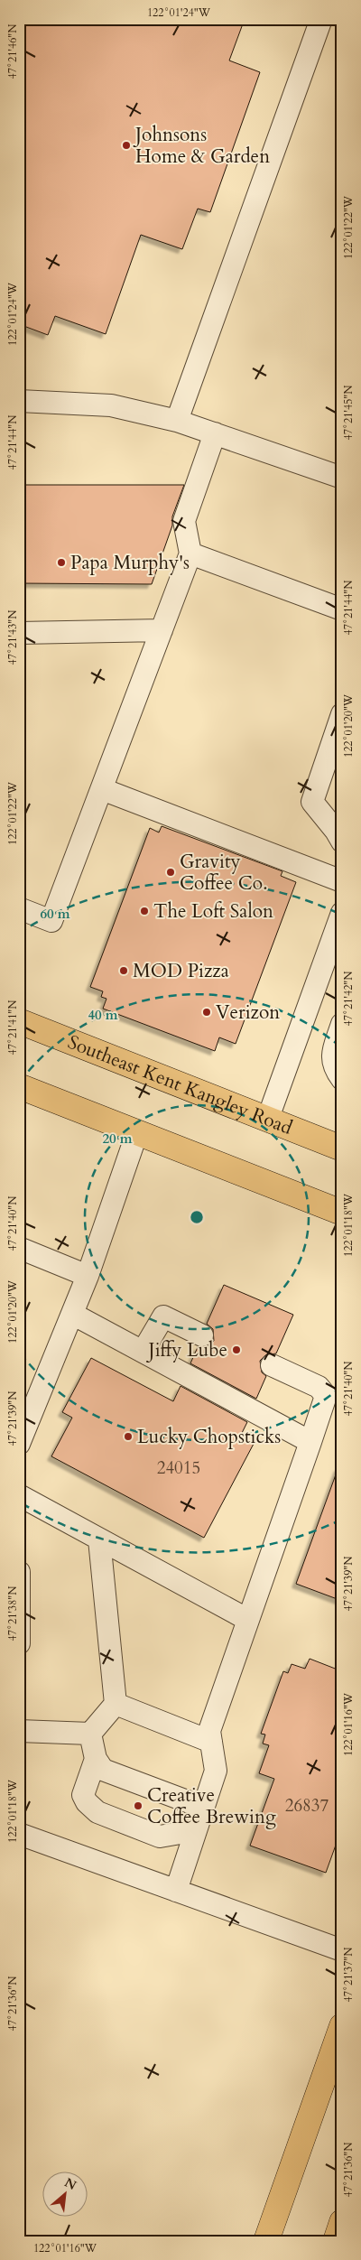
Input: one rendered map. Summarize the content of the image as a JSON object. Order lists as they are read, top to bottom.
{
  "streets": {
    "main road": ["Southeast Kent Kangley Road"]
  },
  "places": [
    "Johnsons Home & Garden",
    "Papa Murphy's",
    "Gravity Coffee Co.",
    "The Loft Salon",
    "MOD Pizza",
    "Verizon",
    "Jiffy Lube",
    "Lucky Chopsticks",
    "Creative Coffee Brewing"
  ],
  "house_numbers": ["24015", "26837"],
  "north": "top right",
  "coordinates": [
    "122°01'24\"W",
    "47°21'46\"N",
    "122°01'22\"W",
    "47°21'45\"N",
    "47°21'44\"N",
    "47°21'43\"N",
    "122°01'20\"W",
    "47°21'42\"N",
    "47°21'41\"N",
    "47°21'40\"N",
    "122°01'18\"W",
    "47°21'39\"N",
    "47°21'38\"N",
    "122°01'16\"W",
    "47°21'37\"N",
    "47°21'36\"N"
  ],
  "rings": ["60 m", "40 m", "20 m"]
}
